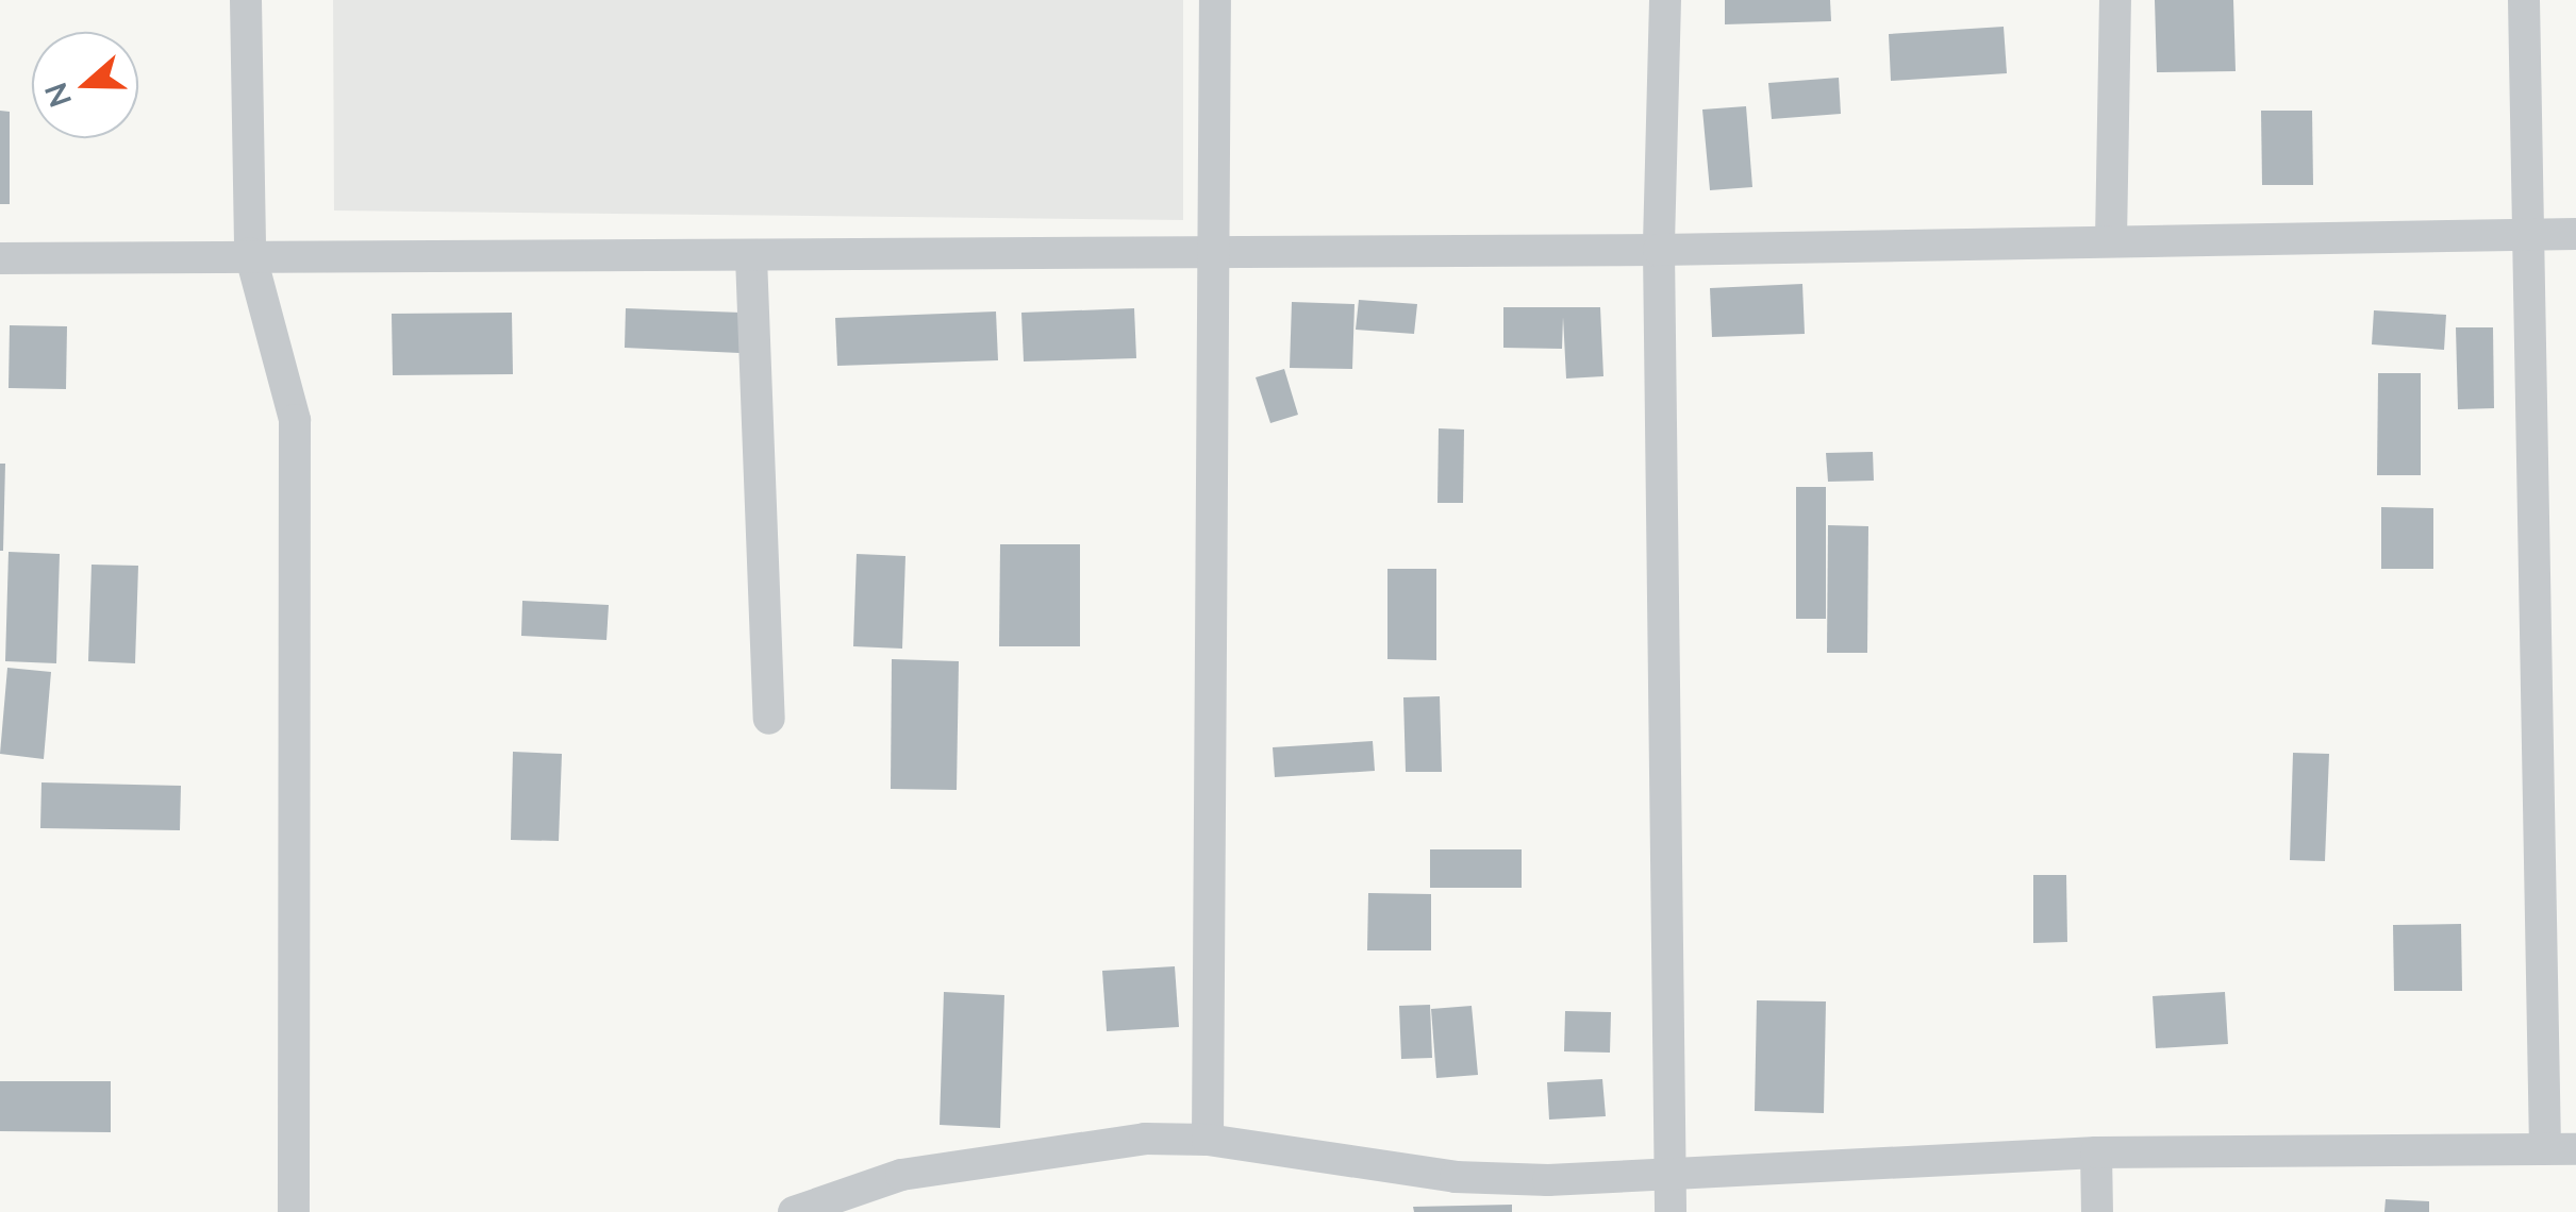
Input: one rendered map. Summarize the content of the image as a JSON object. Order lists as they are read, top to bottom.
{
  "north": "left"
}
